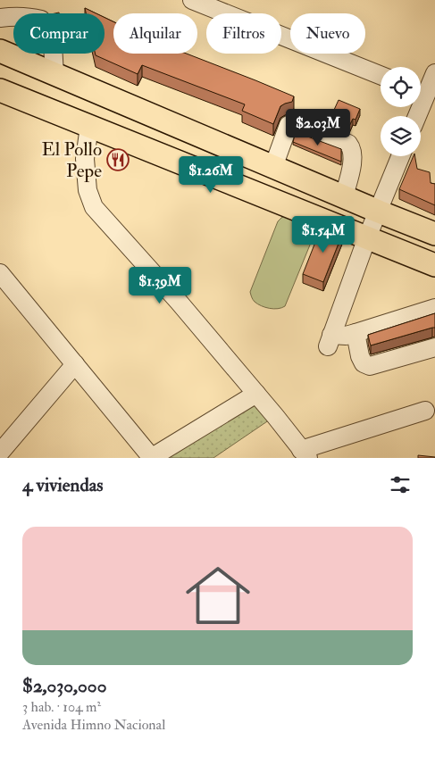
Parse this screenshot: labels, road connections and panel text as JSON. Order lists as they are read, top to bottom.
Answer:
{
  "places": {
    "restaurant": ["El Pollo Pepe"]
  },
  "page": {
    "chip": [
      "Comprar",
      "Alquilar",
      "Filtros",
      "Nuevo"
    ],
    "price": [
      "$2.03M",
      "$1.26M",
      "$1.54M",
      "$1.39M"
    ],
    "heading": "4 viviendas",
    "list": [
      {
        "name": "$2,030,000",
        "note": "3 hab. · 104 m² · Avenida Himno Nacional"
      }
    ]
  }
}
